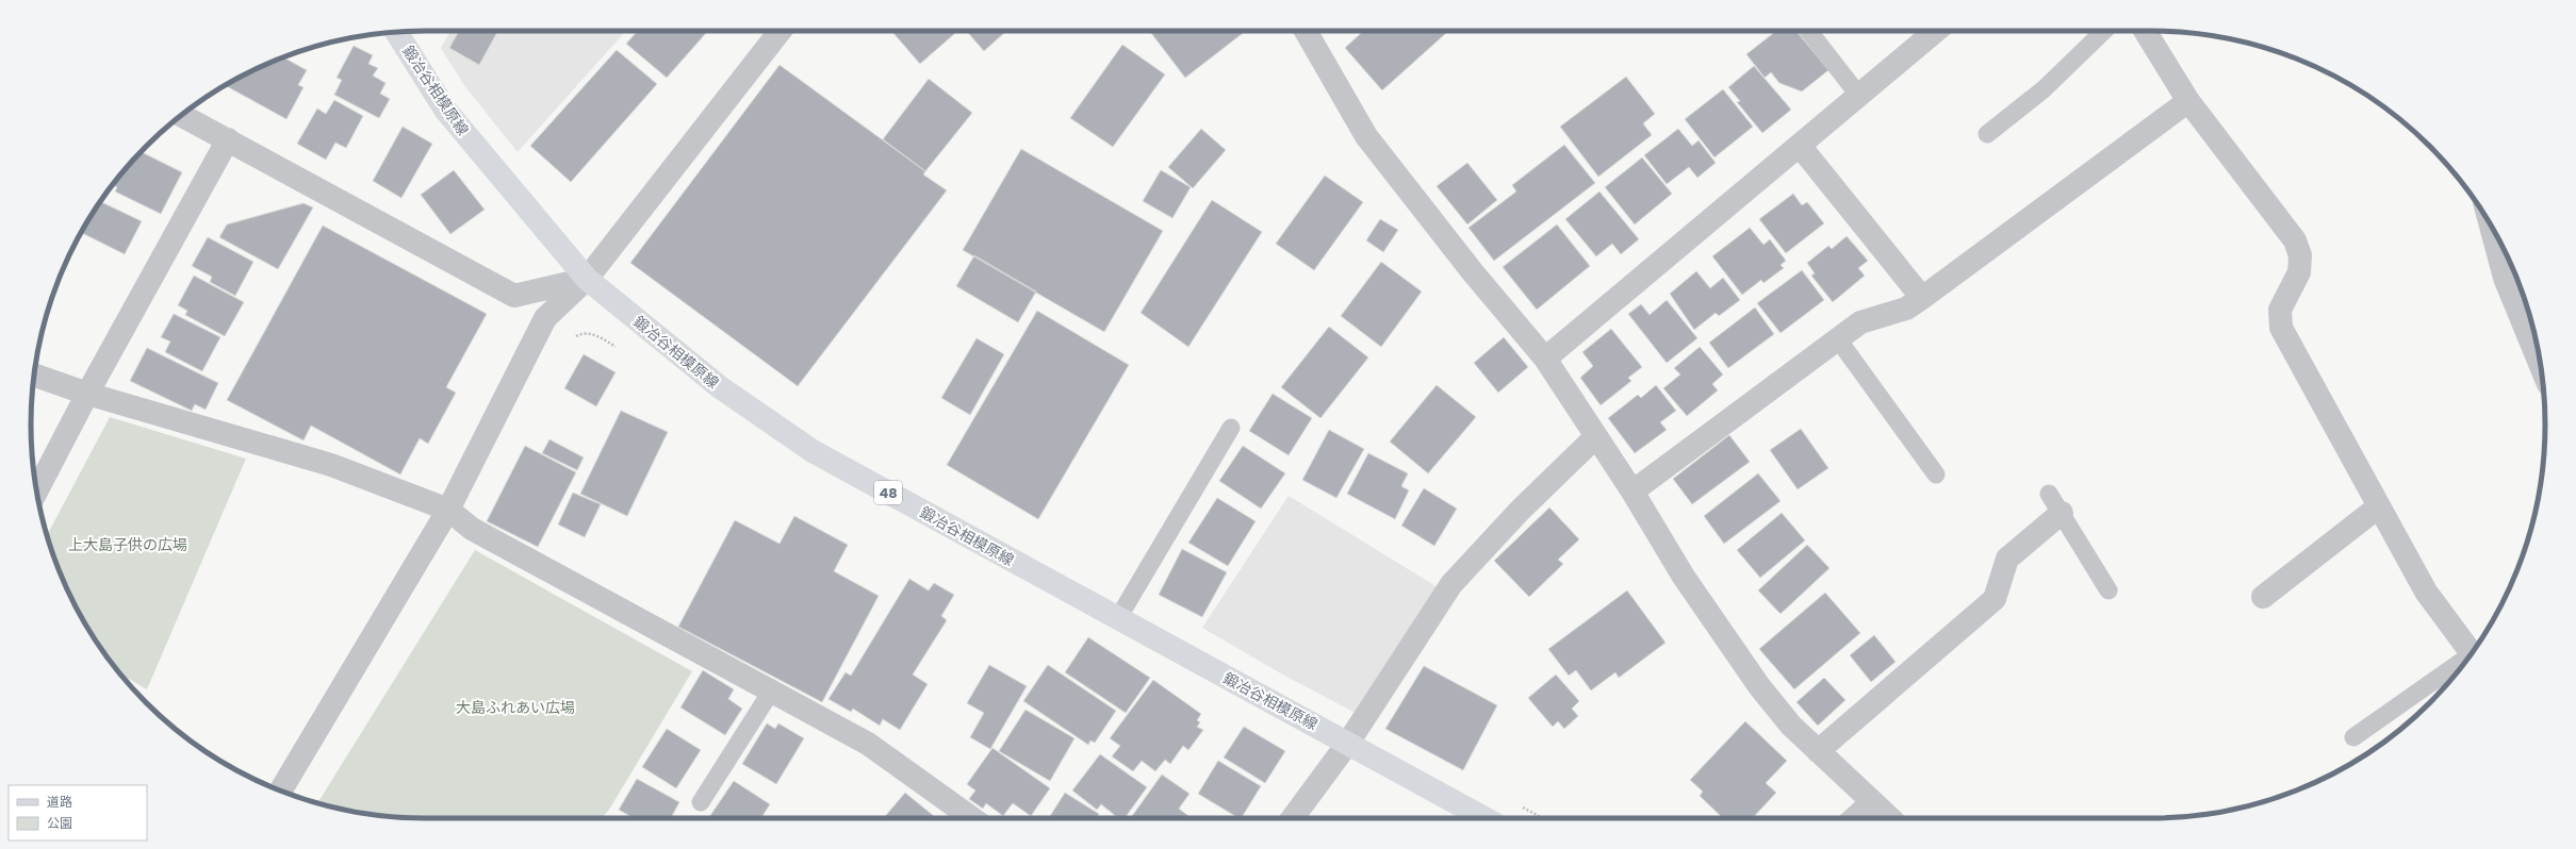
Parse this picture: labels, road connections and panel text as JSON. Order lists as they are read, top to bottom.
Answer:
{
  "streets": {
    "main road": ["鍛冶谷相模原線", "48"]
  },
  "parks": ["上大島子供の広場", "大島ふれあい広場"],
  "legend": ["道路", "公園"]
}
